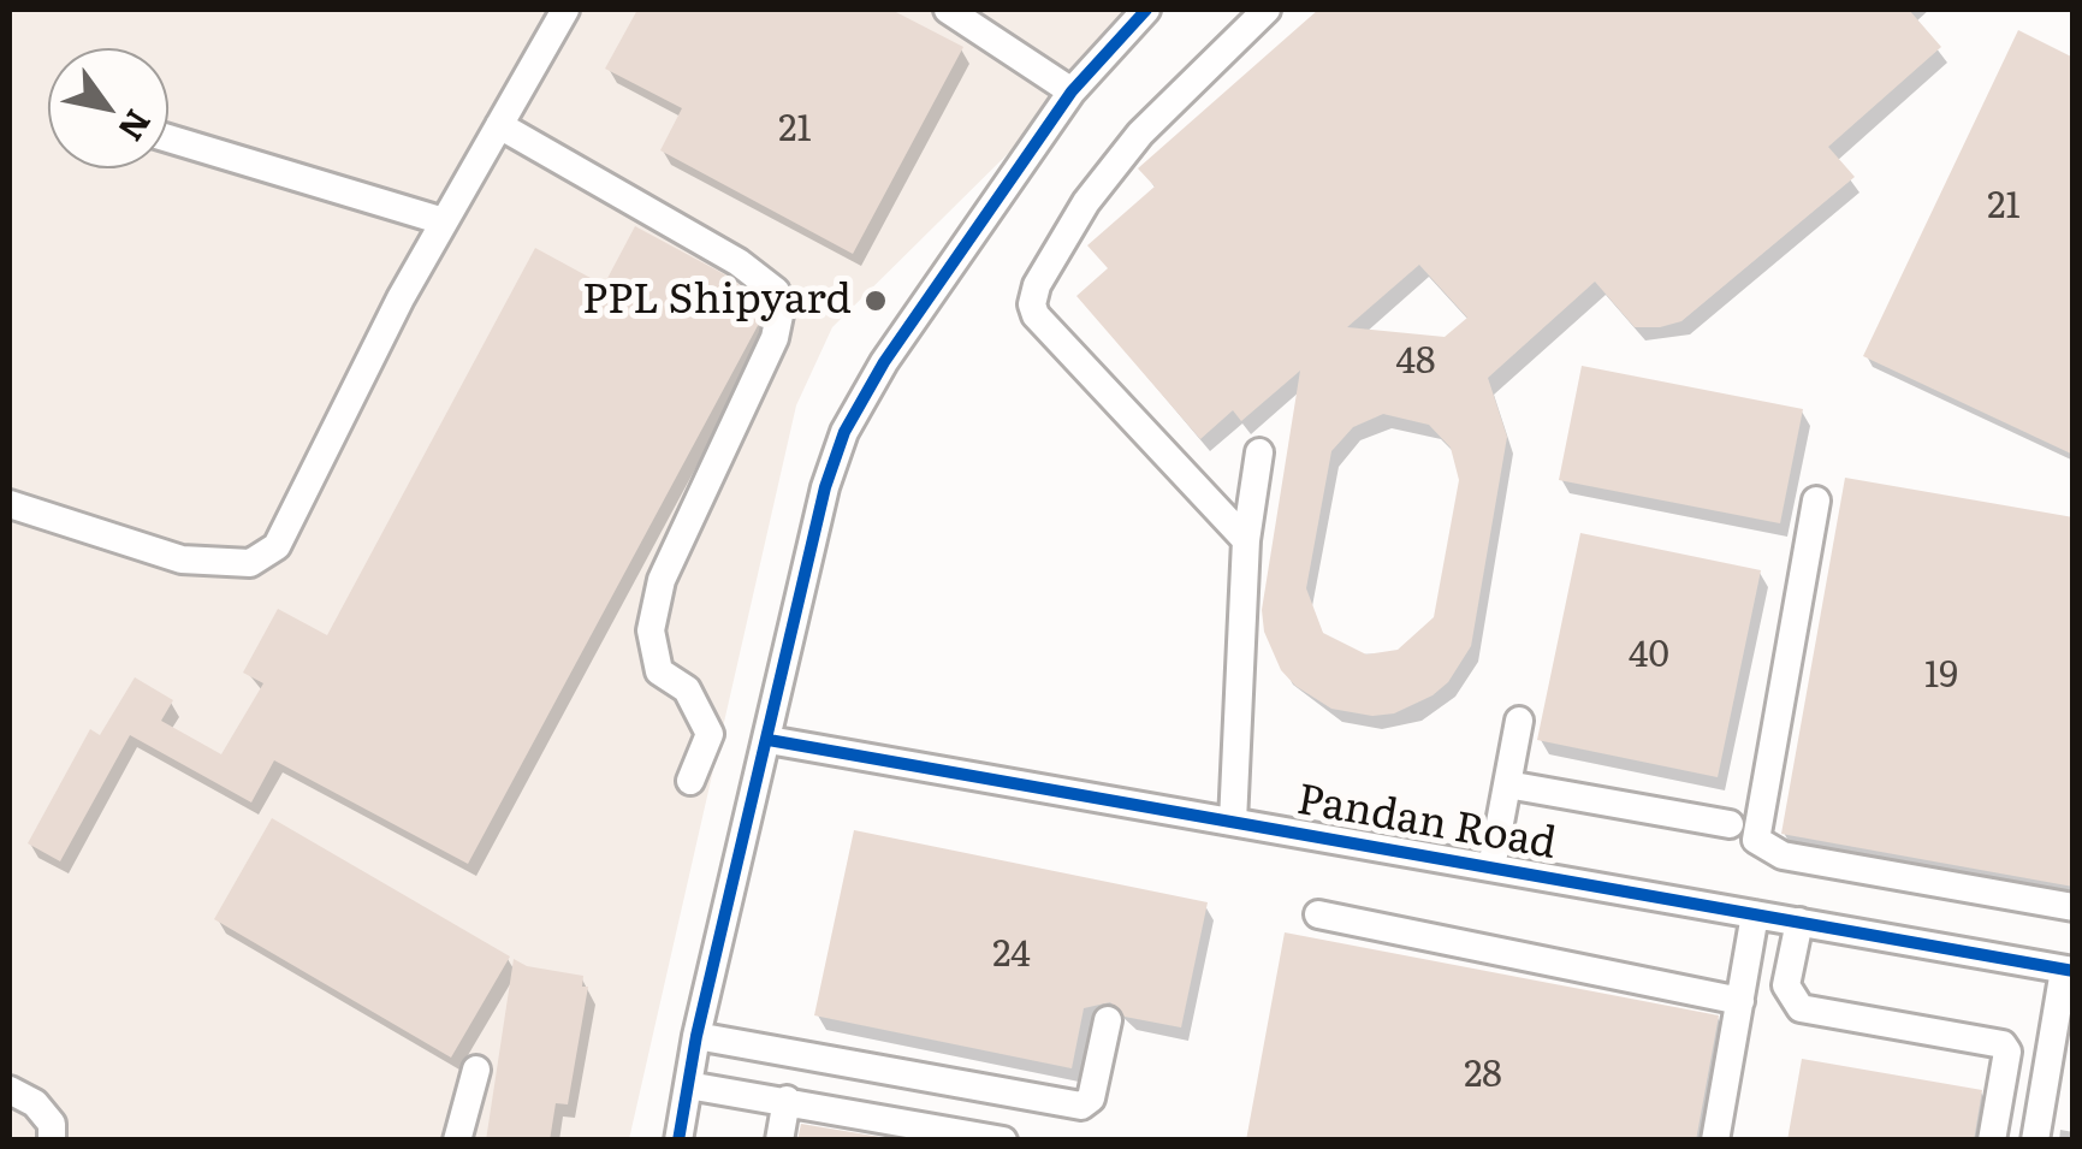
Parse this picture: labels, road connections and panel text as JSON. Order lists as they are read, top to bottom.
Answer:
{
  "streets": {
    "street": ["Pandan Road"]
  },
  "places": ["PPL Shipyard"],
  "house_numbers": [
    "21",
    "21",
    "48",
    "40",
    "19",
    "24",
    "28"
  ],
  "north": "bottom right"
}
